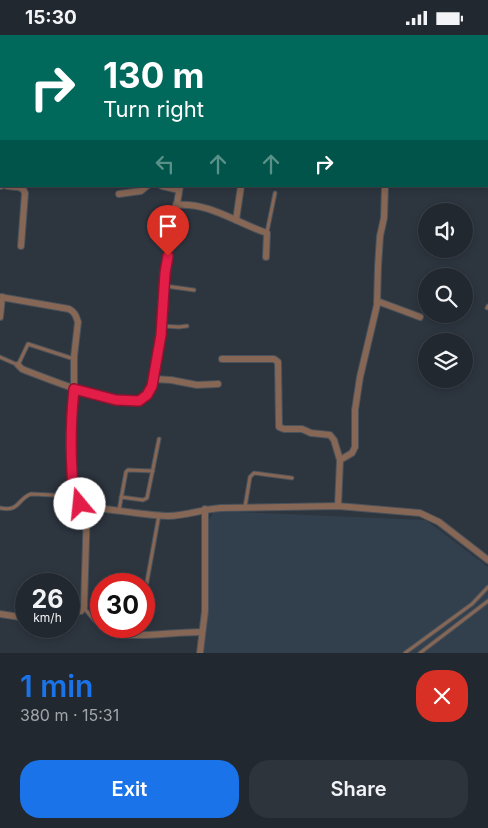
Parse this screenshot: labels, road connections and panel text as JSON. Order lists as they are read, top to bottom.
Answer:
{
  "page": {
    "status": "15:30",
    "turn": ["130 m", "Turn right"],
    "speed": "26 km/h",
    "limit": "30",
    "heading": ["1 min", "380 m · 15:31"],
    "buttons": ["Exit", "Share"]
  }
}
